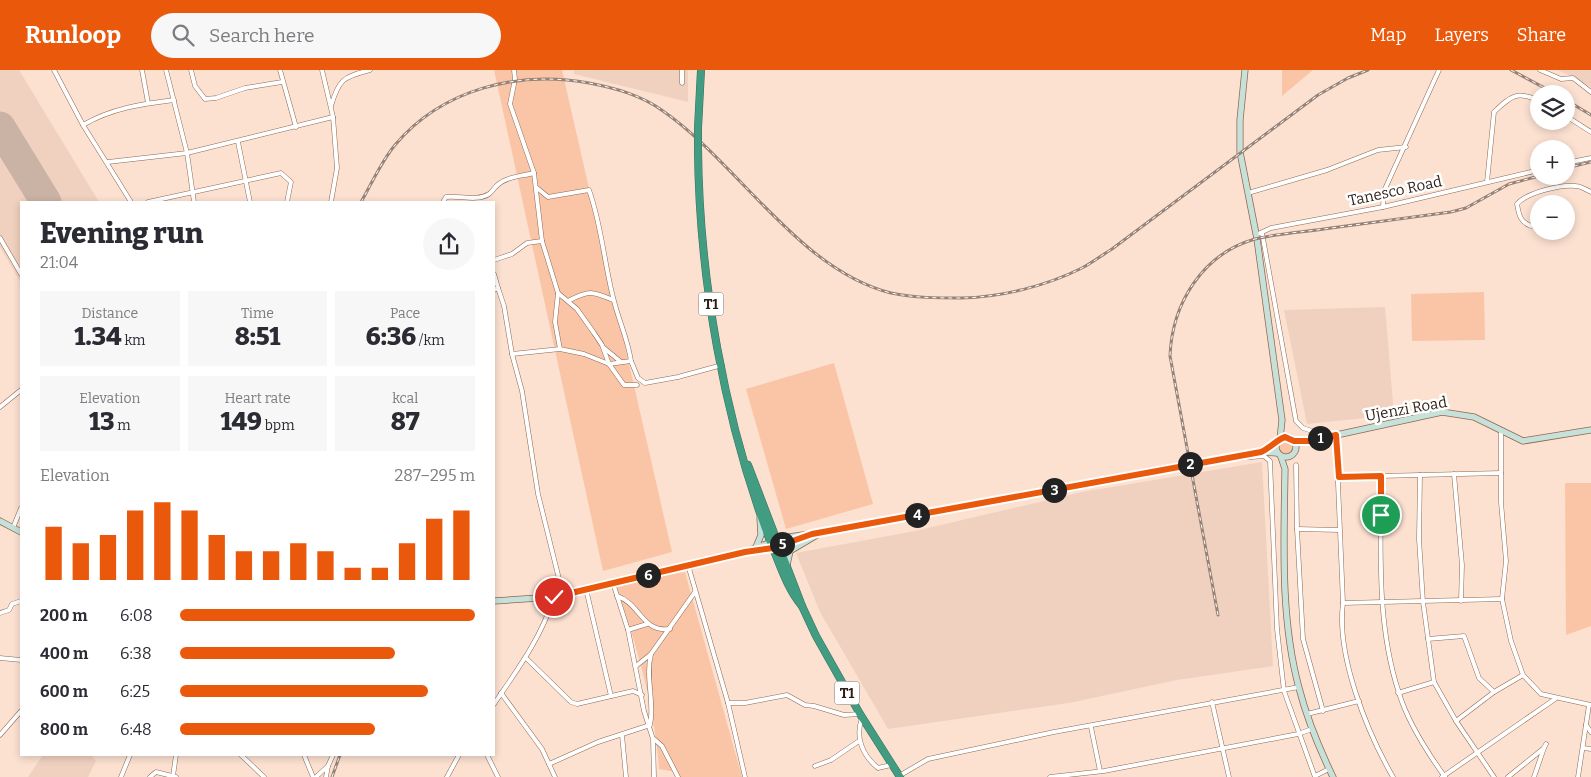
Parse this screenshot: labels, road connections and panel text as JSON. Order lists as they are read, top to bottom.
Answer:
{
  "streets": {
    "highway": ["T1"],
    "street": ["Tanesco Road", "Ujenzi Road"]
  },
  "page": {
    "header": "Runloop",
    "search": "Search here",
    "nav": ["Map", "Layers", "Share"],
    "map_buttons": ["+", "−"],
    "heading": ["Evening run", "21:04"],
    "stats": [
      ["Distance", "1.34 km"],
      ["Time", "8:51"],
      ["Pace", "6:36 /km"],
      ["Elevation", "13 m"],
      ["Heart rate", "149 bpm"],
      ["kcal", "87"]
    ],
    "pins": [
      "1",
      "2",
      "3",
      "4",
      "5",
      "6"
    ],
    "chart": ["Elevation", "287–295 m"],
    "list": [
      {
        "name": "200 m",
        "note": "6:08"
      },
      {
        "name": "400 m",
        "note": "6:38"
      },
      {
        "name": "600 m",
        "note": "6:25"
      },
      {
        "name": "800 m",
        "note": "6:48"
      }
    ]
  }
}
